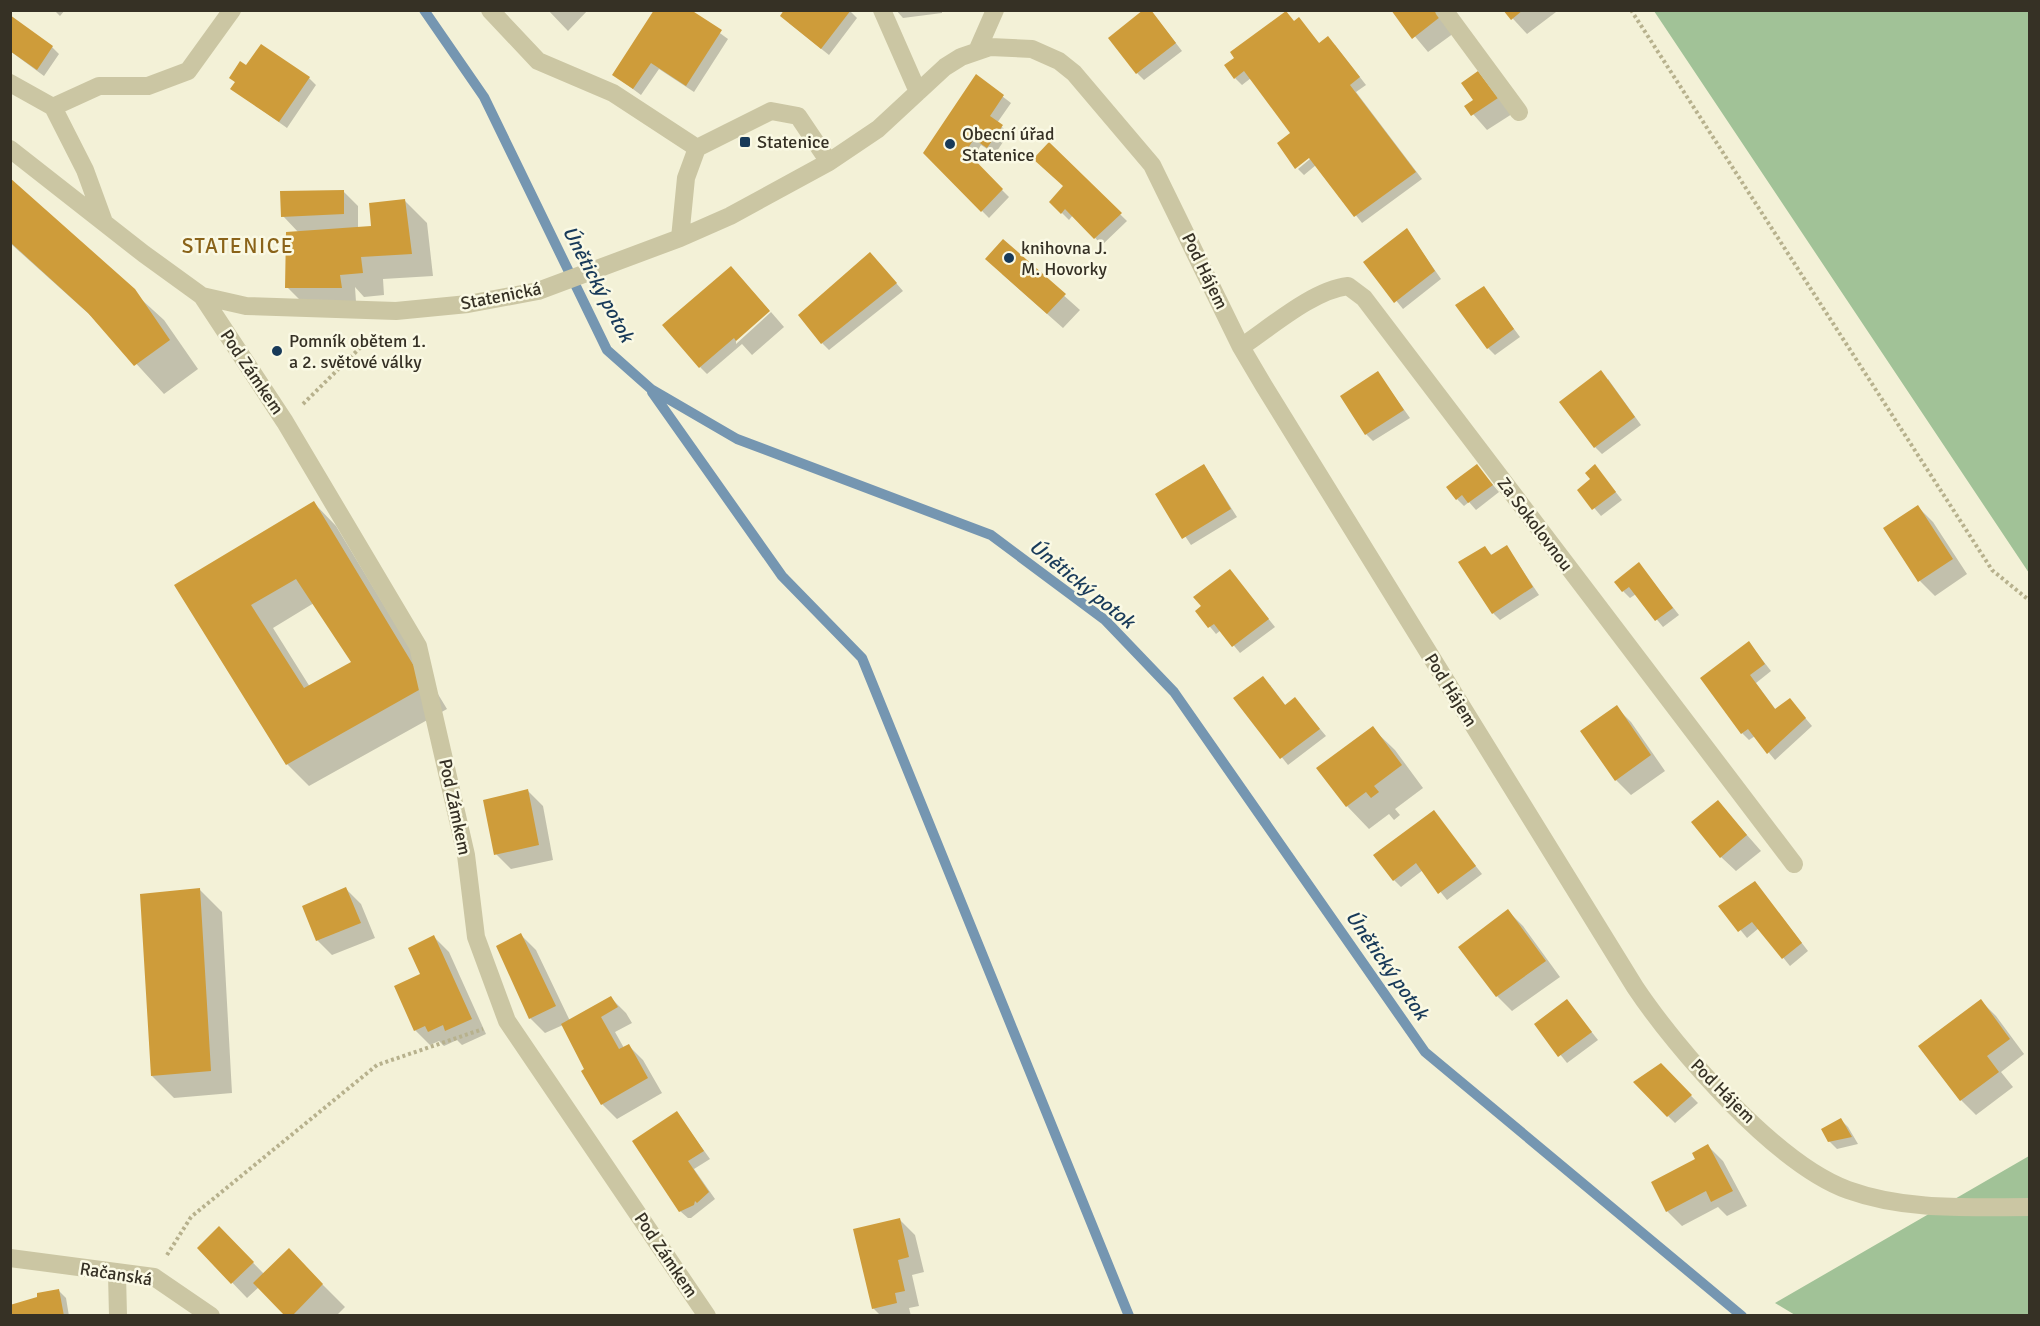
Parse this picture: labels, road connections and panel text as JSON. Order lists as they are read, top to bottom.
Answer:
{
  "streets": {
    "street": [
      "Pod Hájem",
      "Statenická",
      "Pod Zámkem",
      "Za Sokolovnou",
      "Račanská"
    ]
  },
  "crossings": [
    ["Pod Hájem", "Statenická"],
    ["Pod Hájem", "Za Sokolovnou"],
    ["Statenická", "Pod Zámkem"]
  ],
  "districts": ["STATENICE"],
  "water": ["Únětický potok"],
  "places": {
    "transit": ["Statenice"],
    "other": ["Obecní úřad Statenice", "knihovna J. M. Hovorky", "Pomník obětem 1. a 2. světové války"]
  }
}
